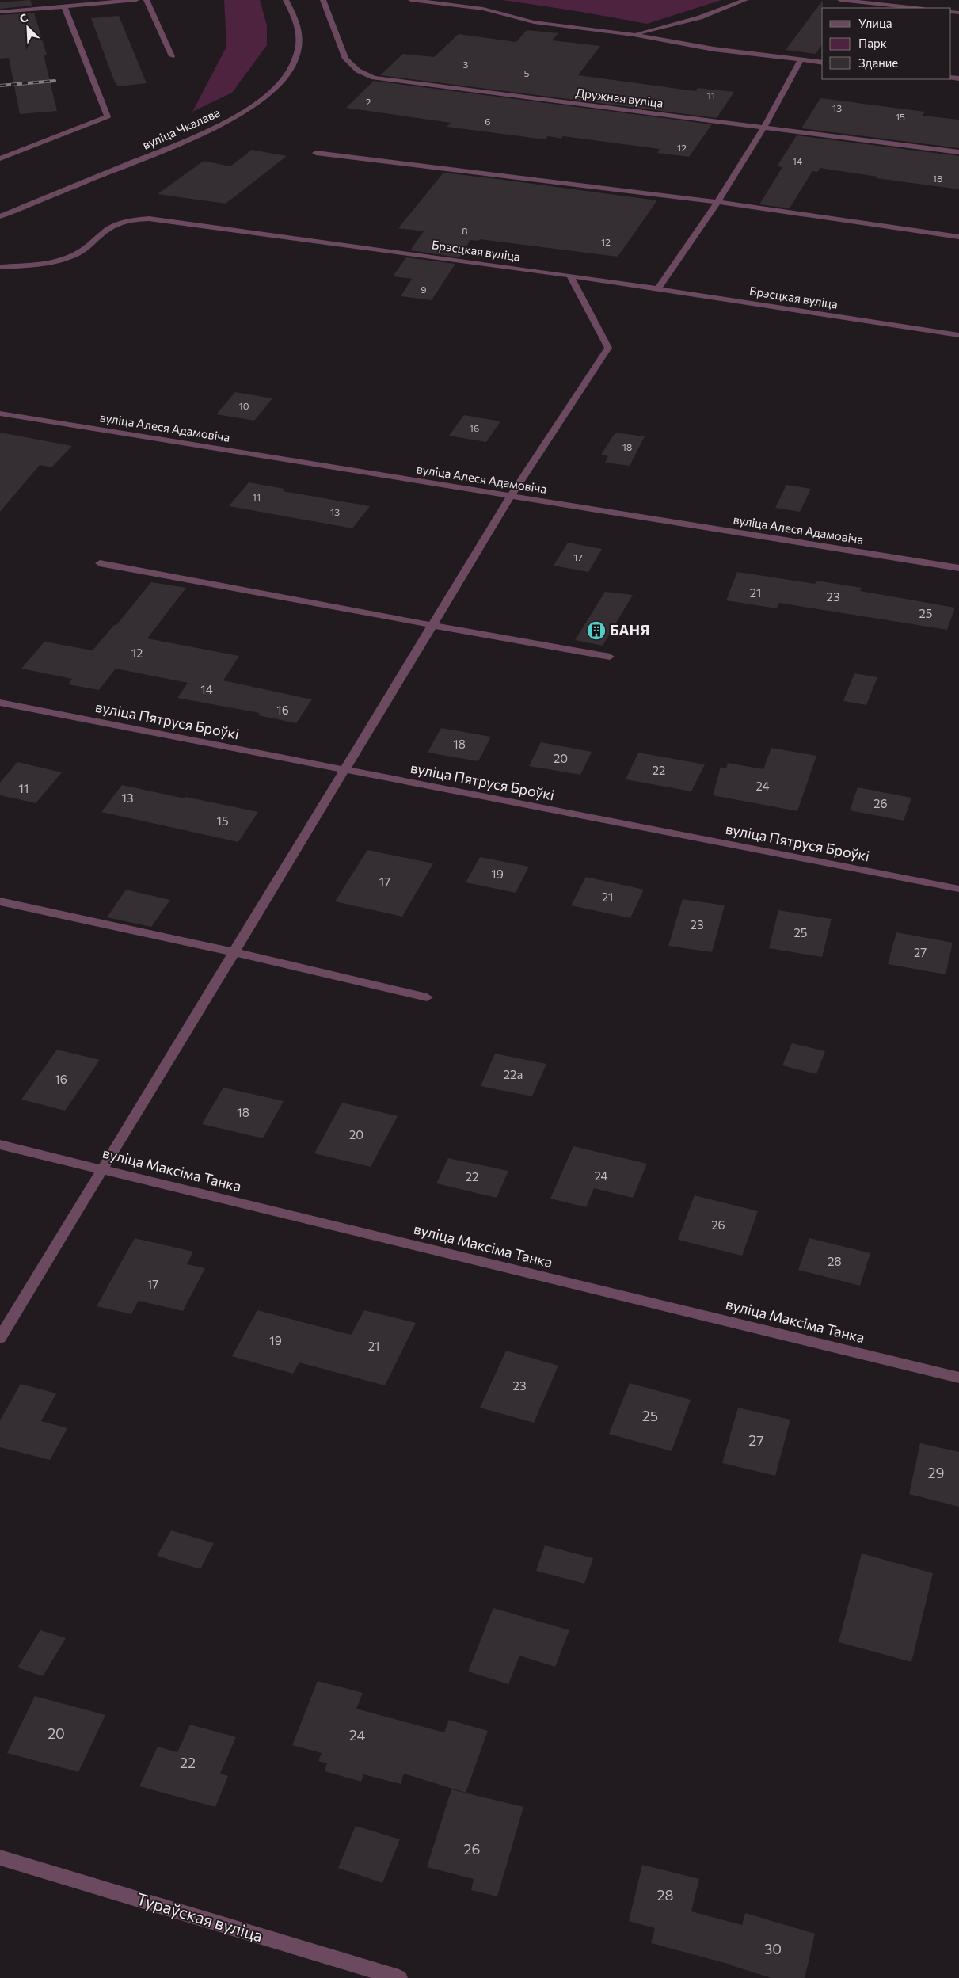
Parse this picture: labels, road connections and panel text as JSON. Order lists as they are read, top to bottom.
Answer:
{
  "streets": {
    "street": [
      "Дружная вуліца",
      "вуліца Чкалава",
      "Брэсцкая вуліца",
      "вуліца Алеся Адамовіча",
      "вуліца Пятруся Броўкі",
      "вуліца Максіма Танка",
      "Тураўская вуліца"
    ]
  },
  "places": {
    "building": ["БАНЯ"]
  },
  "house_numbers": [
    "3",
    "5",
    "11",
    "2",
    "13",
    "15",
    "6",
    "12",
    "14",
    "18",
    "8",
    "12",
    "9",
    "10",
    "16",
    "18",
    "11",
    "13",
    "17",
    "21",
    "23",
    "25",
    "12",
    "14",
    "16",
    "18",
    "20",
    "22",
    "24",
    "11",
    "13",
    "26",
    "15",
    "19",
    "17",
    "21",
    "23",
    "25",
    "27",
    "22а",
    "16",
    "18",
    "20",
    "24",
    "22",
    "26",
    "28",
    "17",
    "19",
    "21",
    "23",
    "25",
    "27",
    "29",
    "20",
    "24",
    "22",
    "26",
    "28",
    "30"
  ],
  "legend": ["Улица", "Парк", "Здание"],
  "north": "top left"
}
